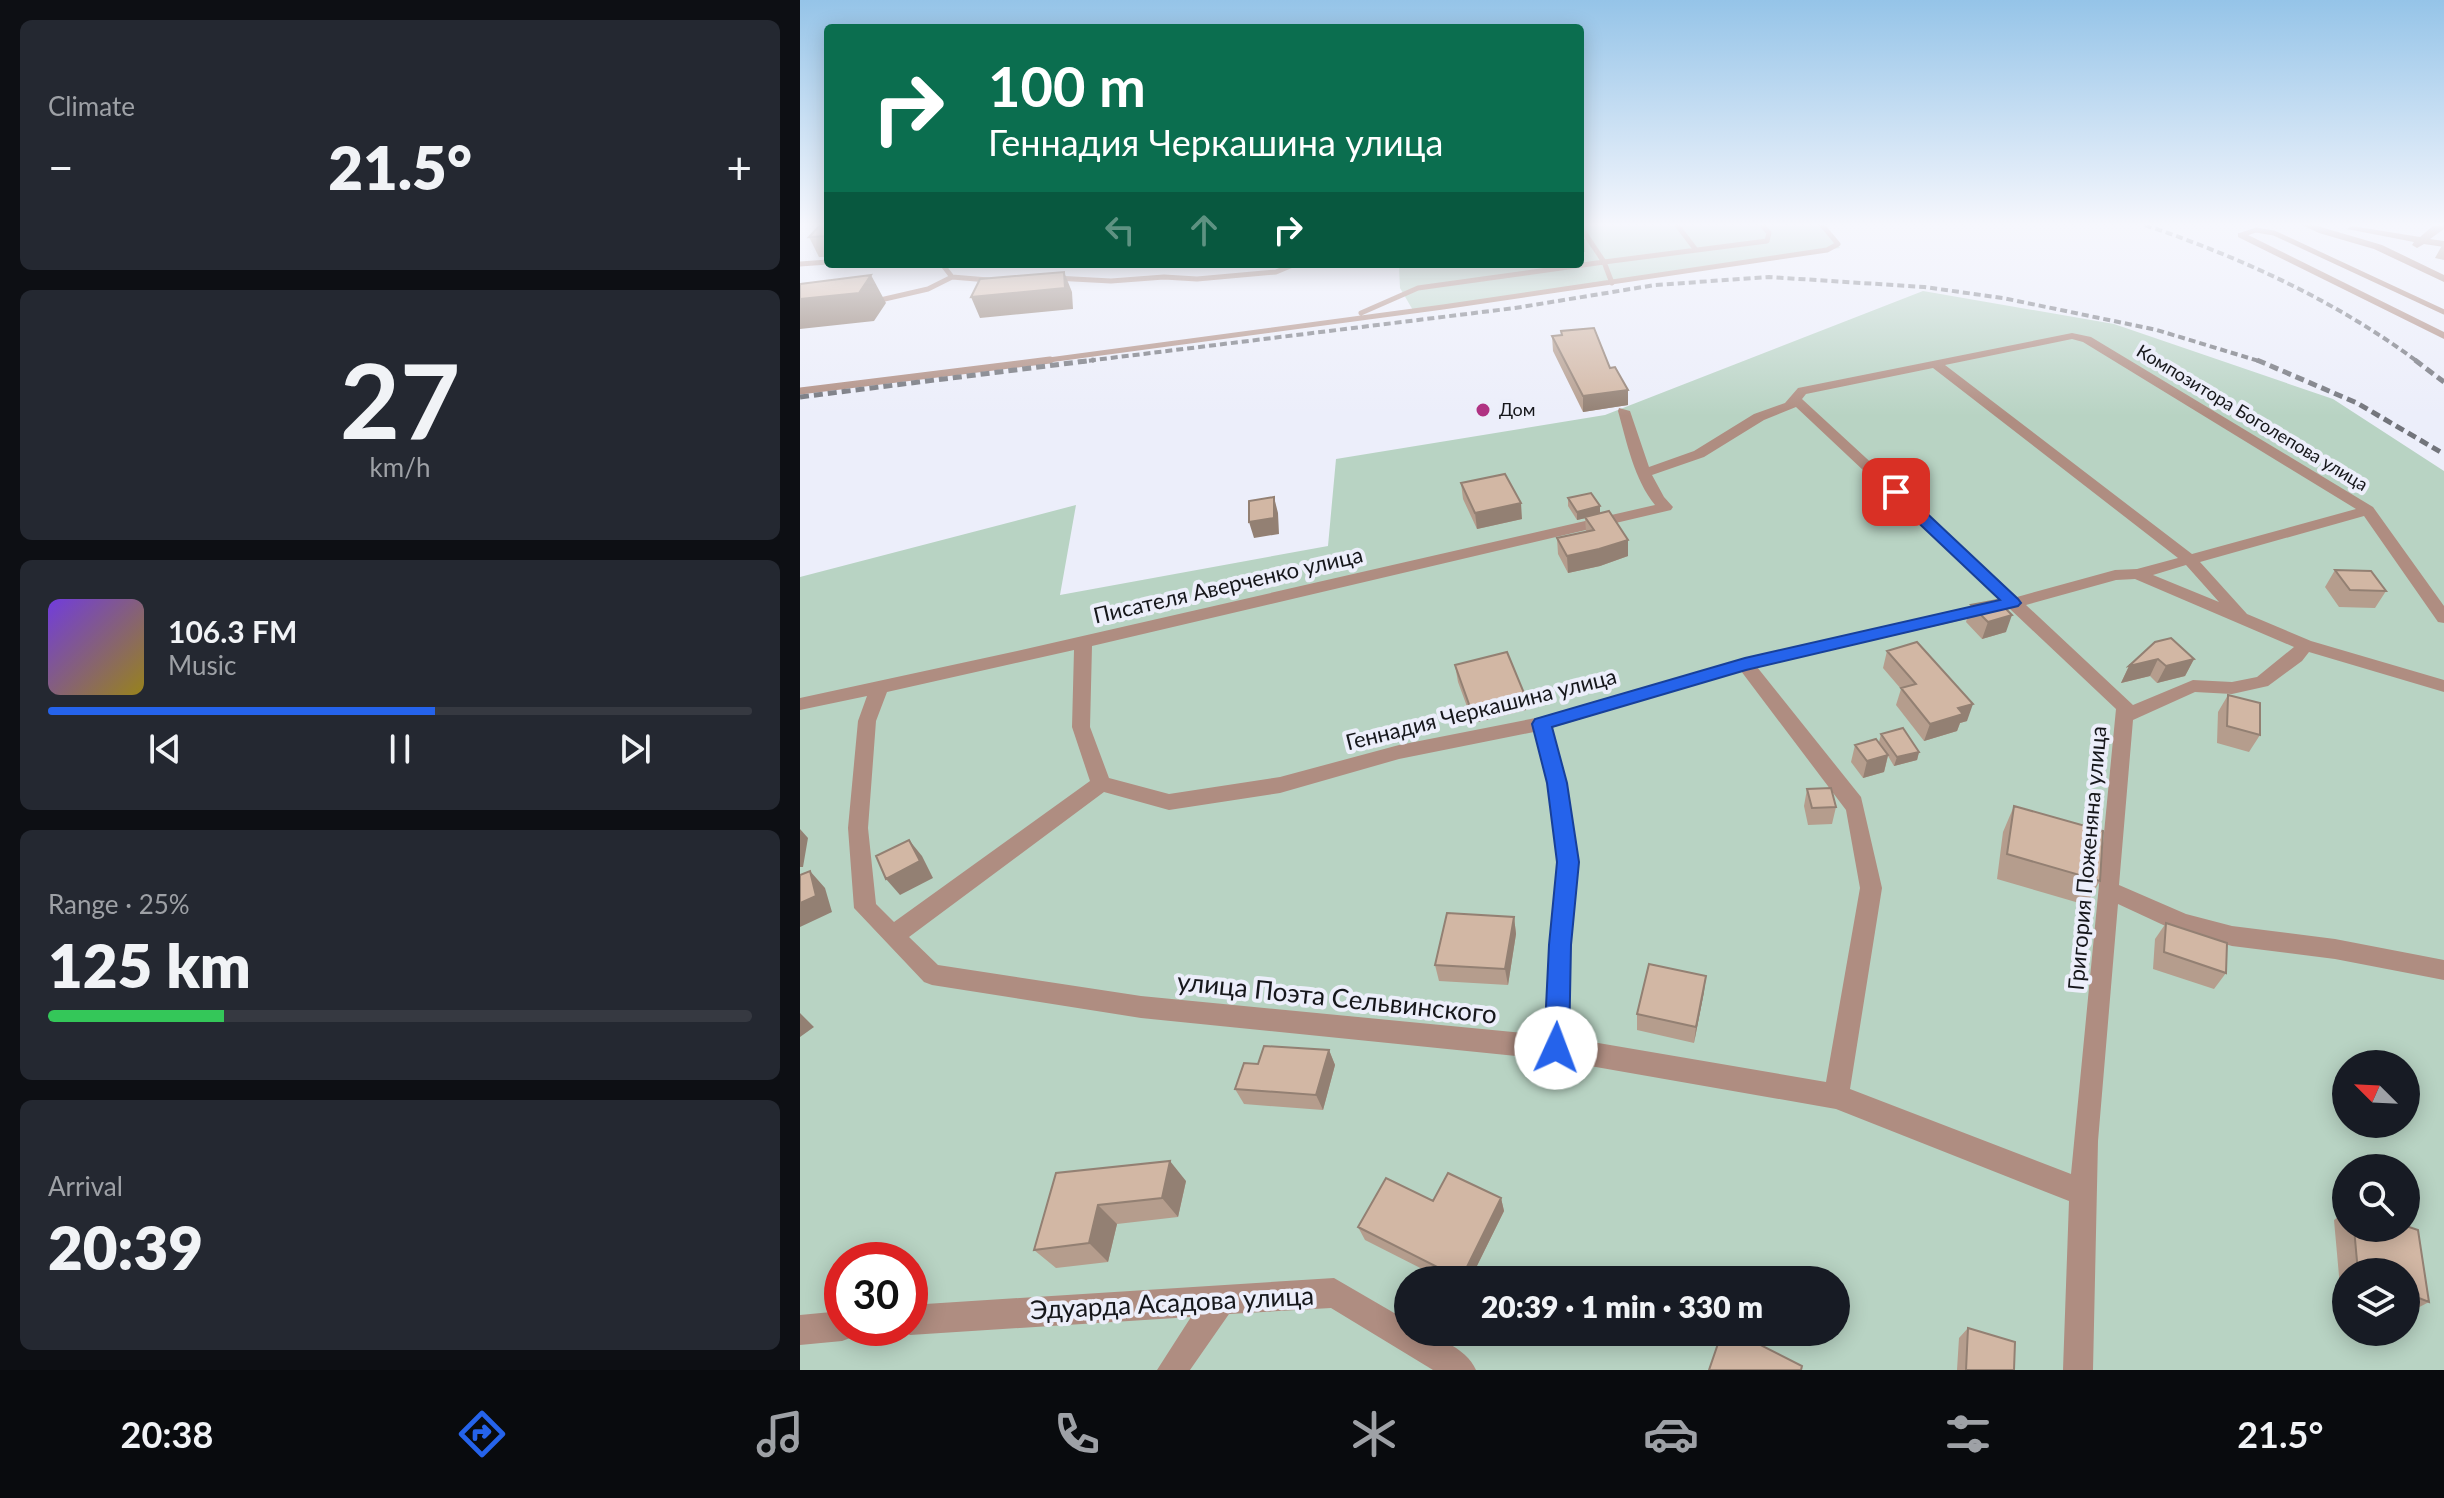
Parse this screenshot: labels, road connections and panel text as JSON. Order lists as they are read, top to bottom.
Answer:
{
  "streets": {
    "street": [
      "Композитора Боголепова улица",
      "Писателя Аверченко улица",
      "Геннадия Черкашина улица",
      "Григория Поженяна улица",
      "улица Поэта Сельвинского",
      "Эдуарда Асадова улица"
    ]
  },
  "crossings": [
    ["Композитора Боголепова улица", "Геннадия Черкашина улица"],
    ["Писателя Аверченко улица", "улица Поэта Сельвинского"],
    ["Геннадия Черкашина улица", "Григория Поженяна улица"],
    ["Григория Поженяна улица", "улица Поэта Сельвинского"]
  ],
  "places": ["Дом"],
  "north": "top left",
  "page": {
    "tile": [
      "Climate",
      ["27", "km/h"],
      ["Range · 25%", "125 km"],
      ["Arrival", "20:39"]
    ],
    "turn": ["100 m", "Геннадия Черкашина улица"],
    "heat": ["−", "21.5°", "+"],
    "song": ["106.3 FM", "Music"],
    "limit": "30",
    "trip": "20:39 · 1 min · 330 m",
    "tabs": ["20:38", "21.5°"]
  }
}
